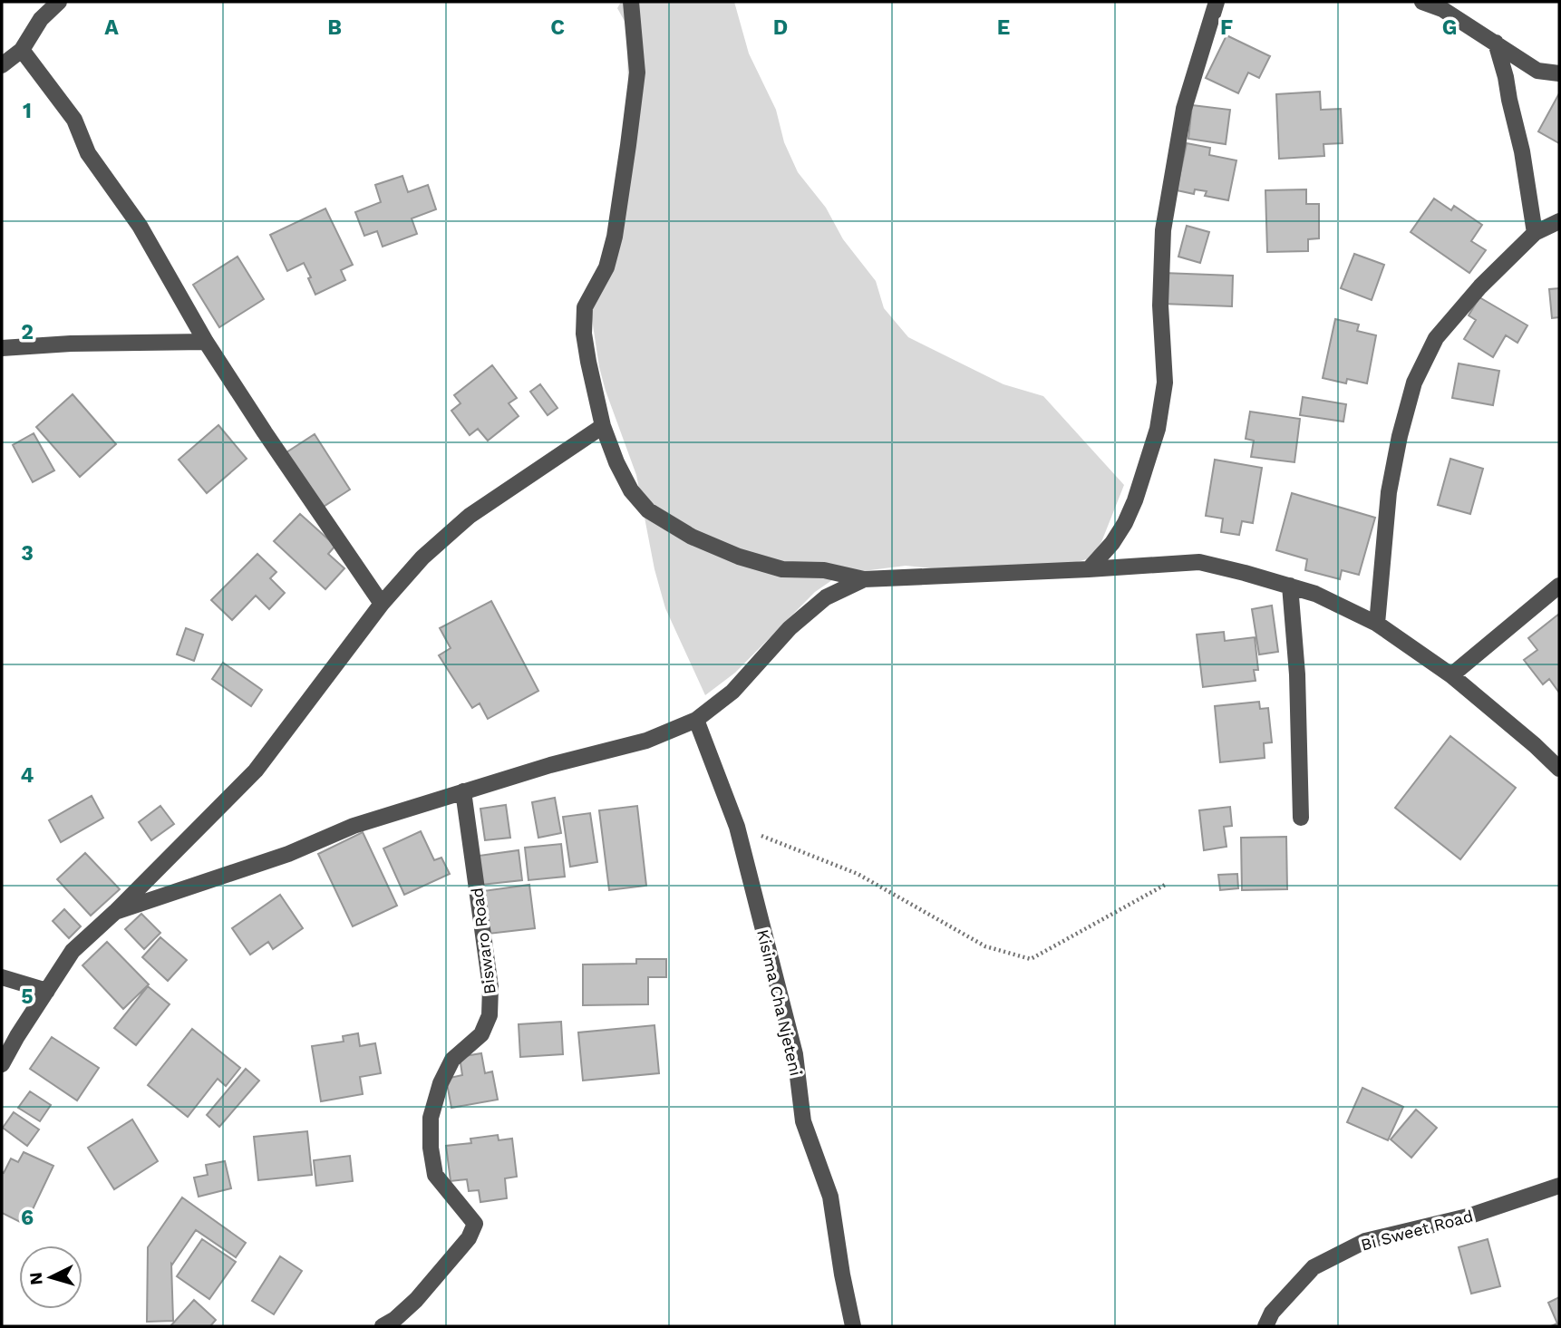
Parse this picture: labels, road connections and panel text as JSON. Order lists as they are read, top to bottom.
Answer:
{
  "streets": {
    "street": ["Biswaro Road", "Kisima Cha Njeteni", "Bi Sweet Road"]
  },
  "north": "left",
  "grid": {
    "columns": [
      "A",
      "B",
      "C",
      "D",
      "E",
      "F",
      "G"
    ],
    "rows": [
      "1",
      "2",
      "3",
      "4",
      "5",
      "6"
    ]
  }
}
